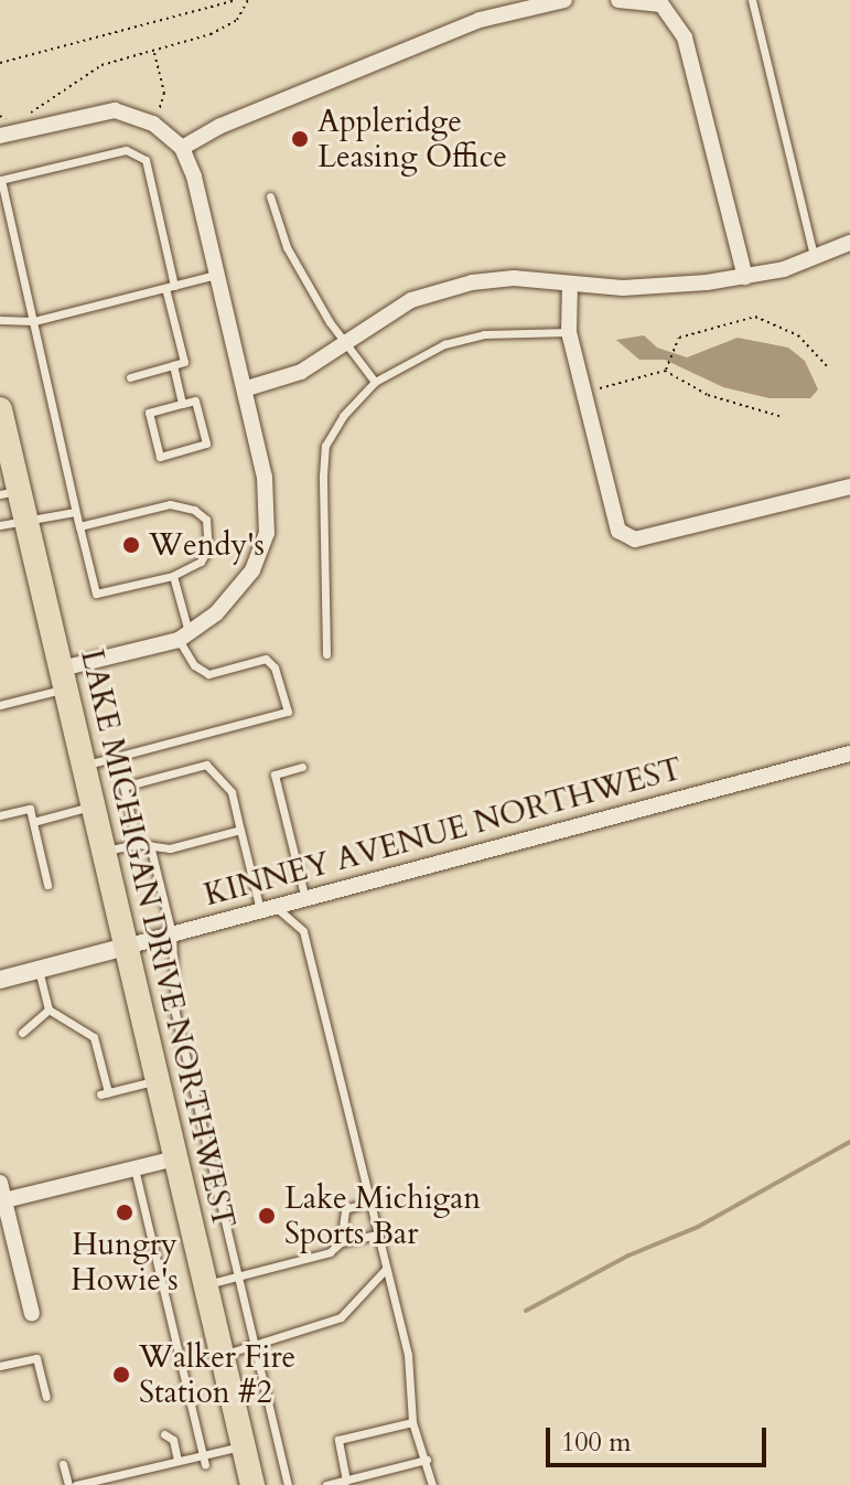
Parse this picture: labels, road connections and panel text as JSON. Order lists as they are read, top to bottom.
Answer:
{
  "streets": {
    "highway": ["LAKE MICHIGAN DRIVE NORTHWEST"],
    "street": ["KINNEY AVENUE NORTHWEST"]
  },
  "crossings": [
    ["KINNEY AVENUE NORTHWEST", "LAKE MICHIGAN DRIVE NORTHWEST"]
  ],
  "places": [
    "Appleridge Leasing Office",
    "Wendy's",
    "Hungry Howie's",
    "Lake Michigan Sports Bar",
    "Walker Fire Station #2"
  ],
  "scale_bar": "100 m"
}
